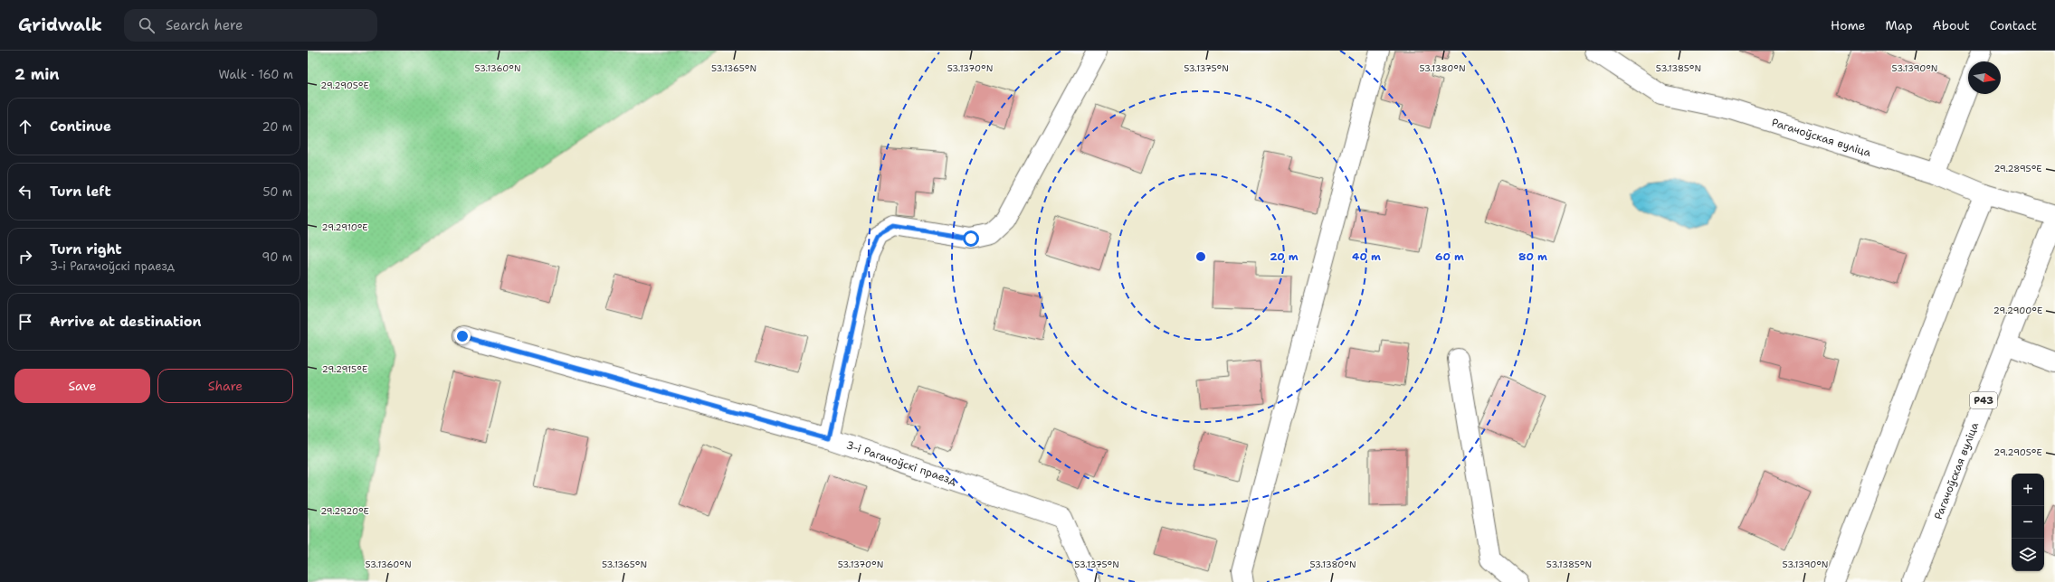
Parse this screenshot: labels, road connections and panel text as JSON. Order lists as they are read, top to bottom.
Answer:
{
  "streets": {
    "street": ["Рагачоўская вуліца", "Р43", "3-і Рагачоўскі праезд"]
  },
  "north": "right",
  "page": {
    "header": "Gridwalk",
    "search": "Search here",
    "nav": [
      "Home",
      "Map",
      "About",
      "Contact"
    ],
    "heading": ["2 min", "Walk · 160 m"],
    "list": [
      ["Continue", "20 m"],
      ["Turn left", "50 m"],
      ["Turn right", "3-і Рагачоўскі праезд", "90 m"],
      "Arrive at destination"
    ],
    "buttons": ["Save", "Share"],
    "map_buttons": ["+", "−"]
  },
  "coordinates": [
    "53.1360°N",
    "53.1365°N",
    "53.1370°N",
    "53.1375°N",
    "53.1380°N",
    "53.1385°N",
    "53.1390°N",
    "29.2905°E",
    "29.2895°E",
    "29.2910°E",
    "29.2900°E",
    "29.2915°E",
    "29.2920°E"
  ],
  "rings": [
    "20 m",
    "40 m",
    "60 m",
    "80 m"
  ]
}
